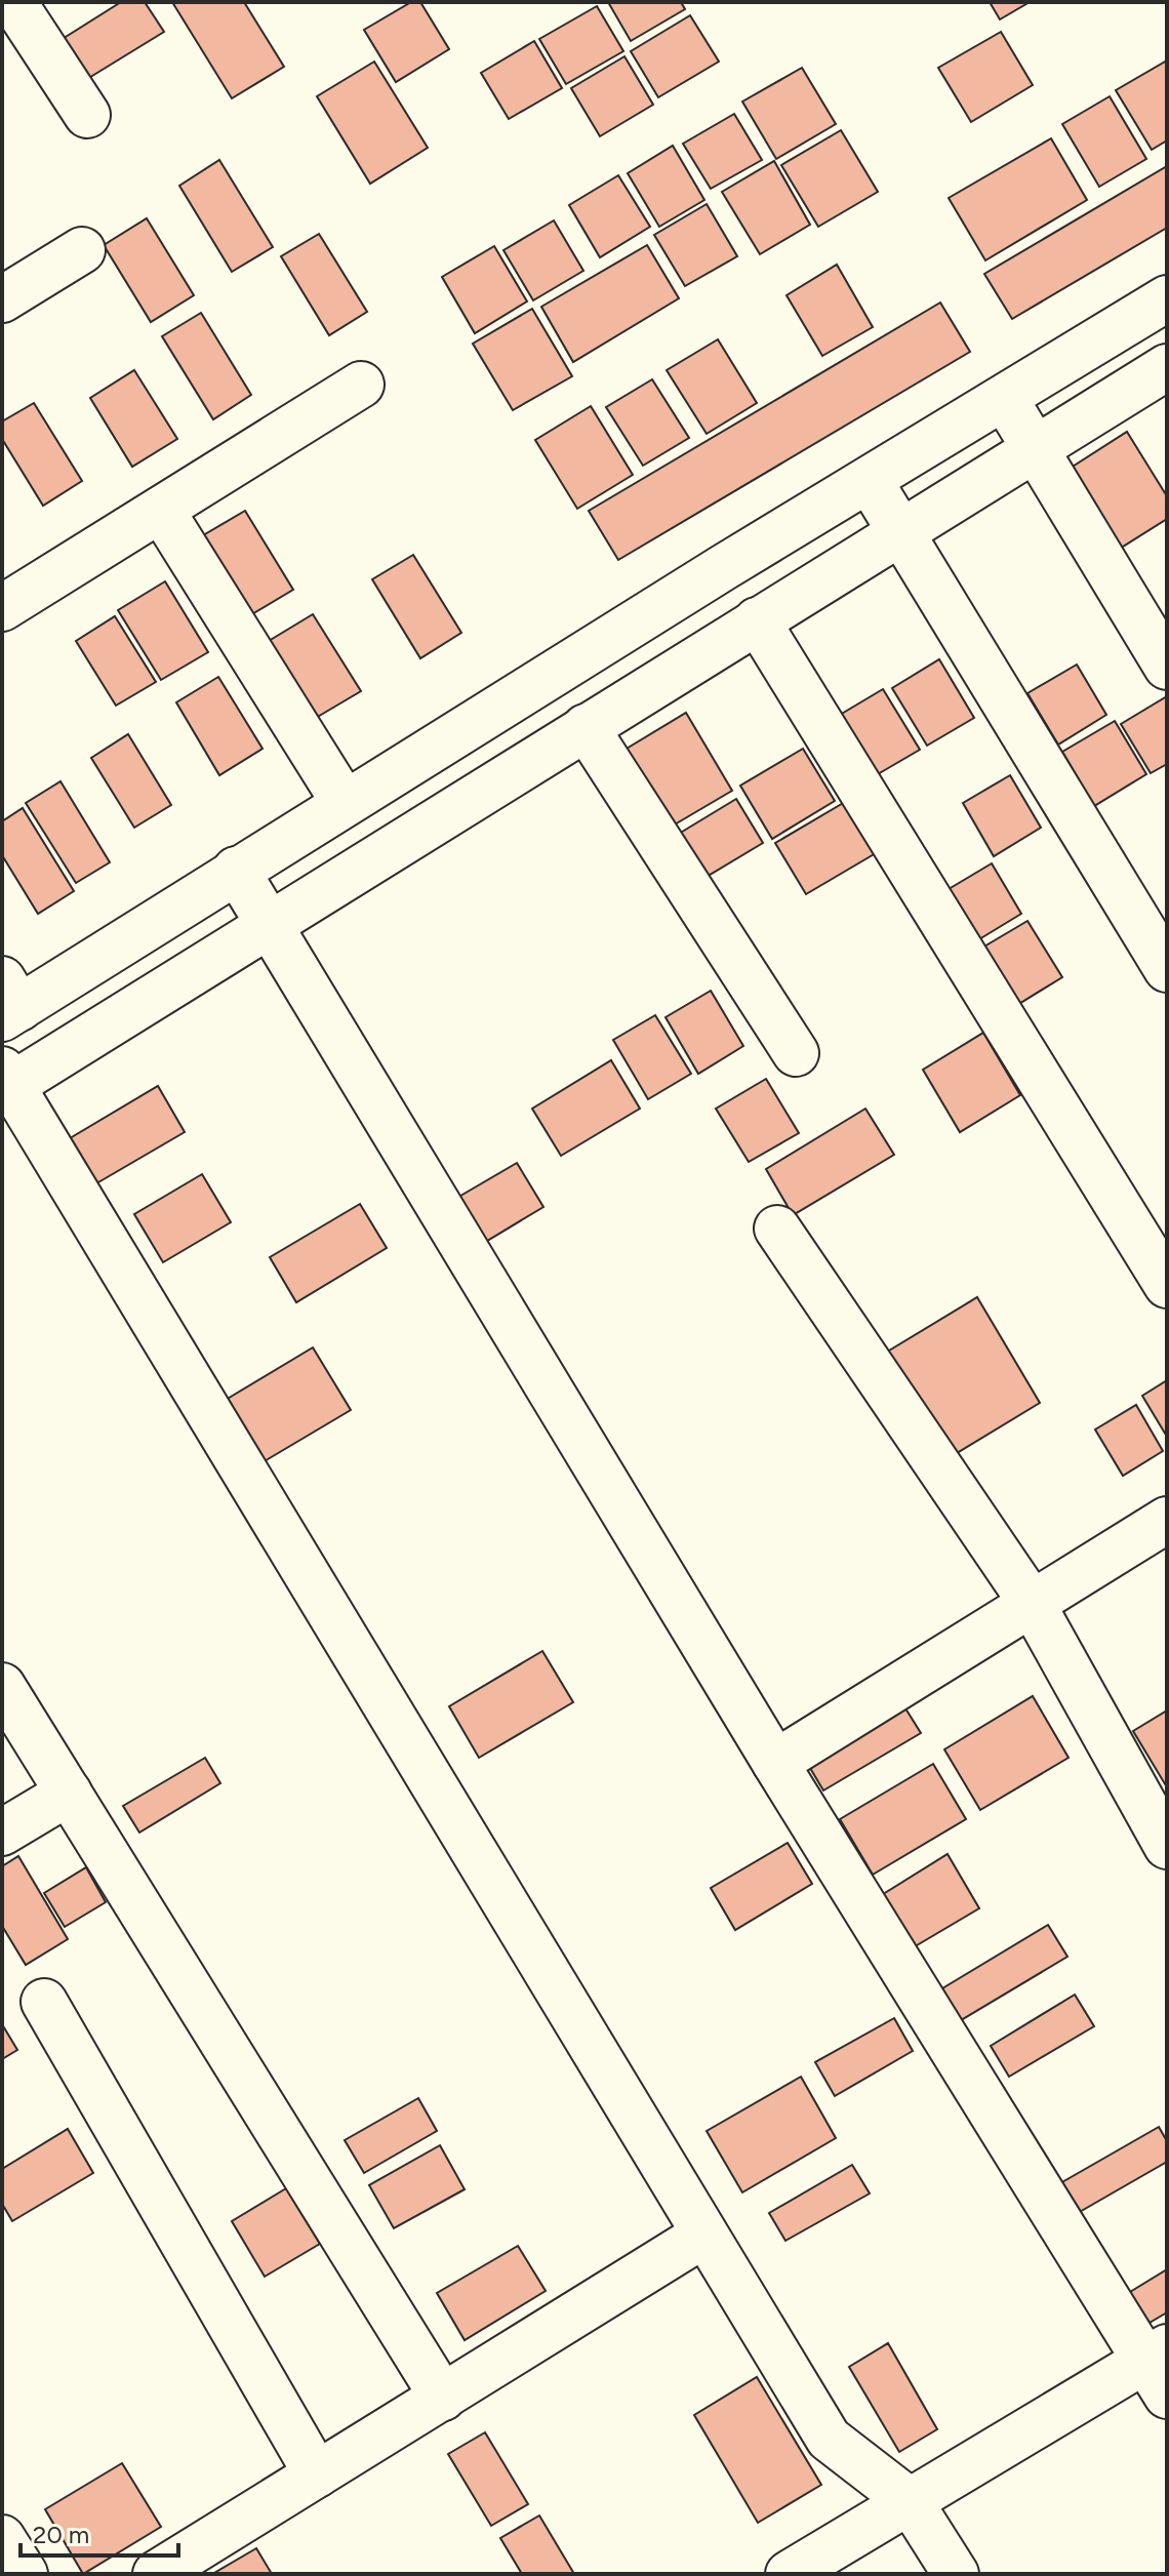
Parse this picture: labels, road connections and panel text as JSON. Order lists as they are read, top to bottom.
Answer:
{
  "scale_bar": "20 m"
}
